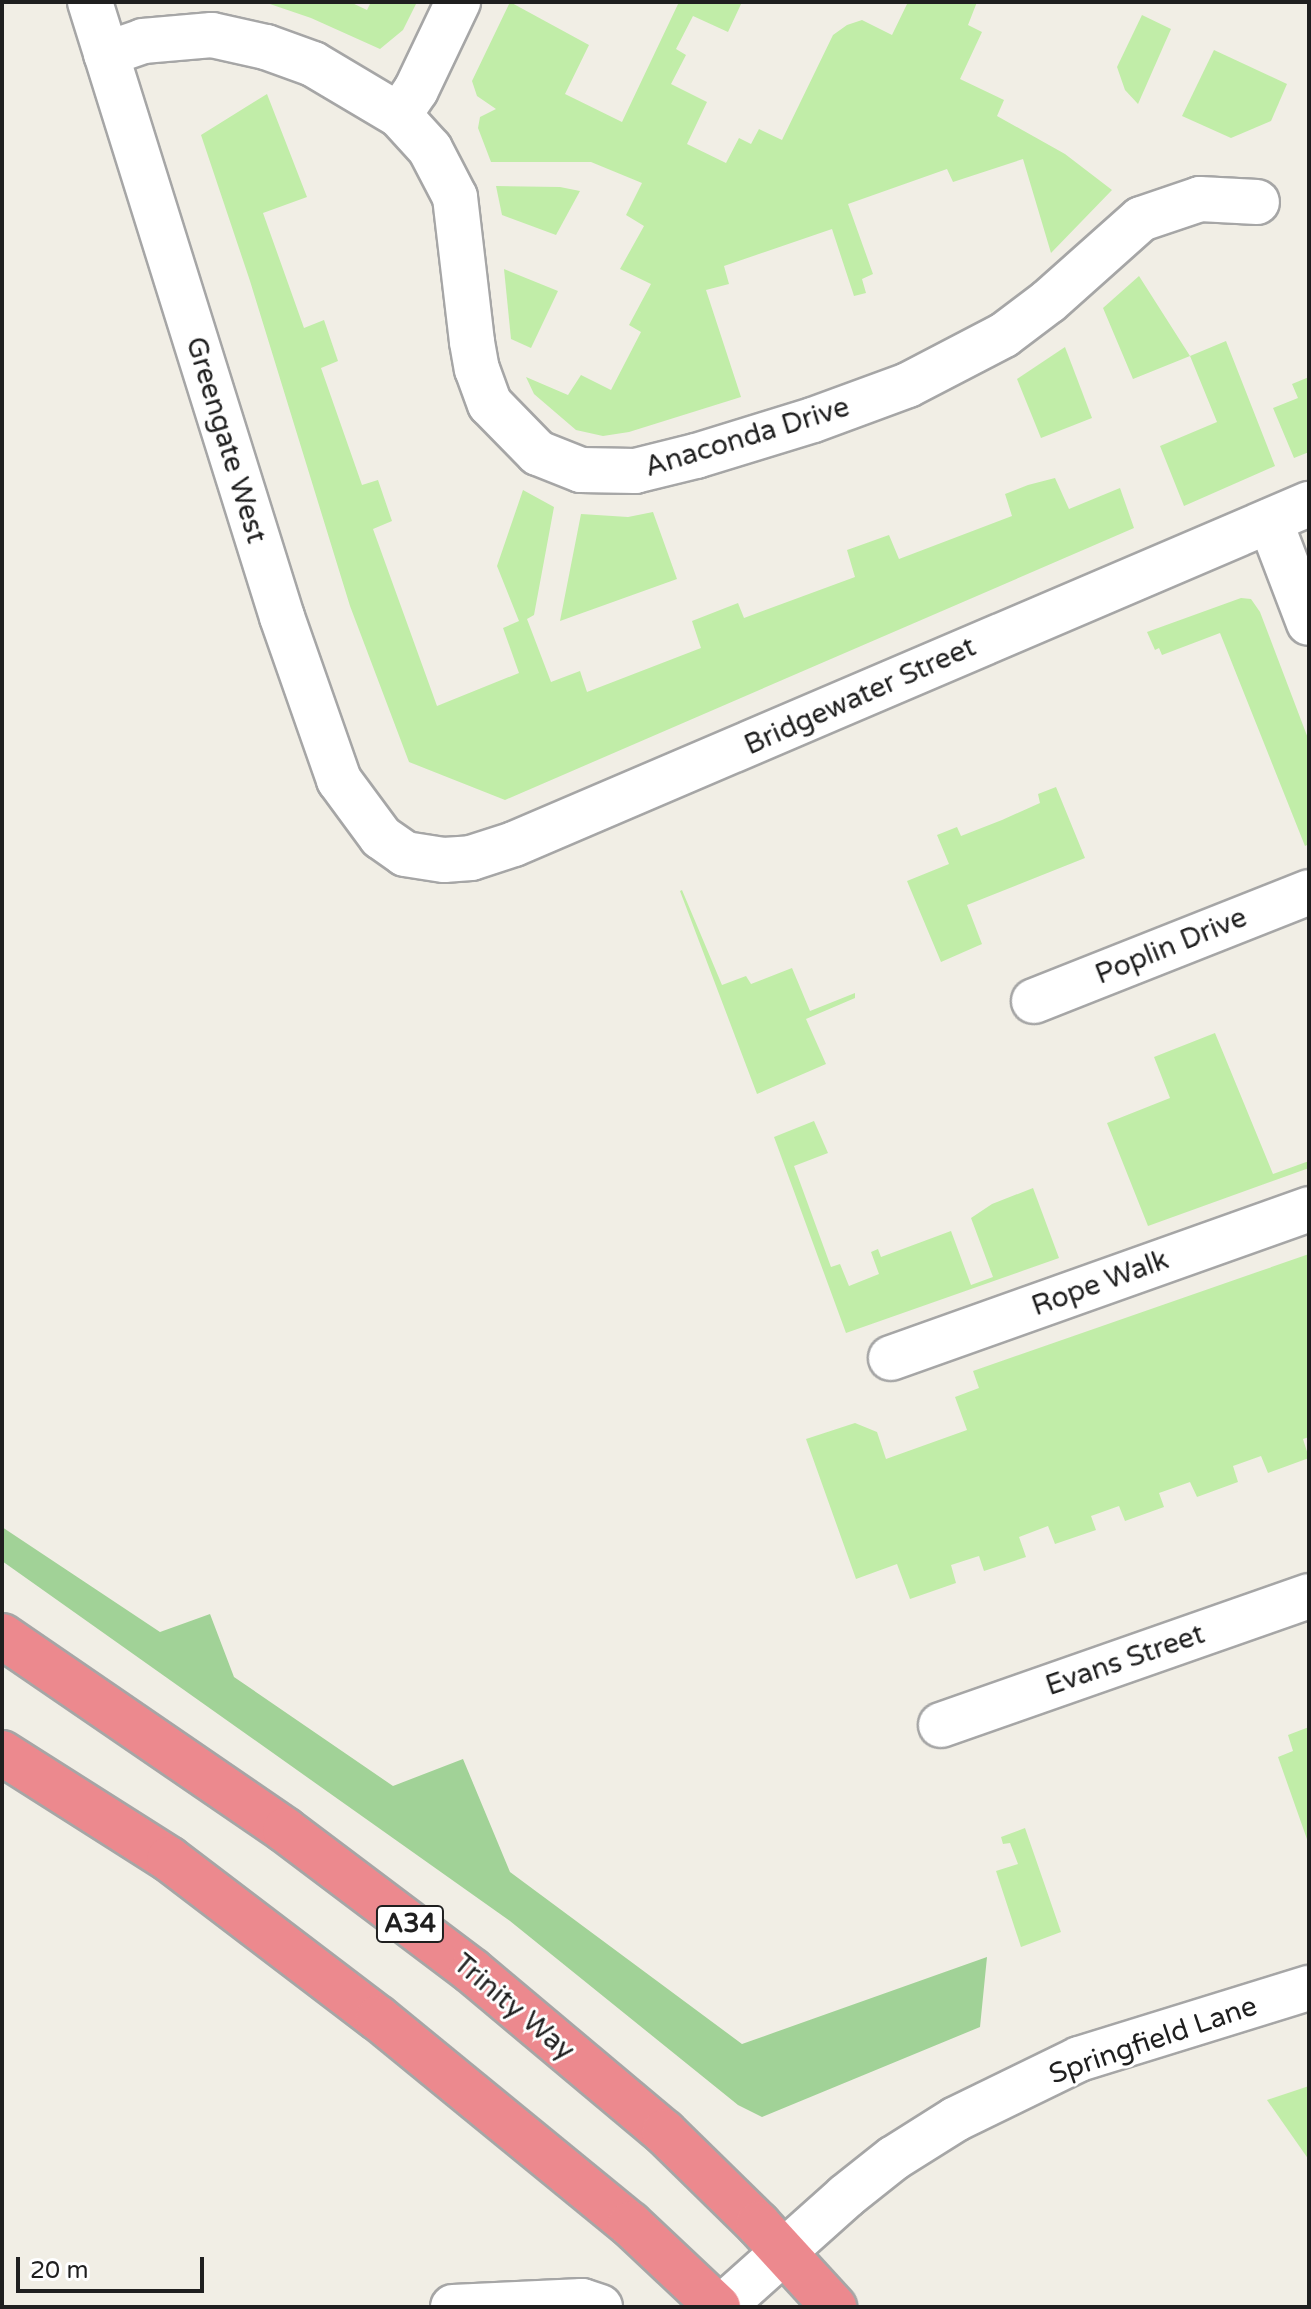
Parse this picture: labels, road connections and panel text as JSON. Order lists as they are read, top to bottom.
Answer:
{
  "streets": {
    "highway": ["A34", "Trinity Way"],
    "street": [
      "Anaconda Drive",
      "Greengate West",
      "Bridgewater Street",
      "Poplin Drive",
      "Rope Walk",
      "Evans Street",
      "Springfield Lane"
    ]
  },
  "crossings": [
    ["Anaconda Drive", "Greengate West"],
    ["Greengate West", "Bridgewater Street"],
    ["Trinity Way", "Springfield Lane"]
  ],
  "scale_bar": "20 m"
}
